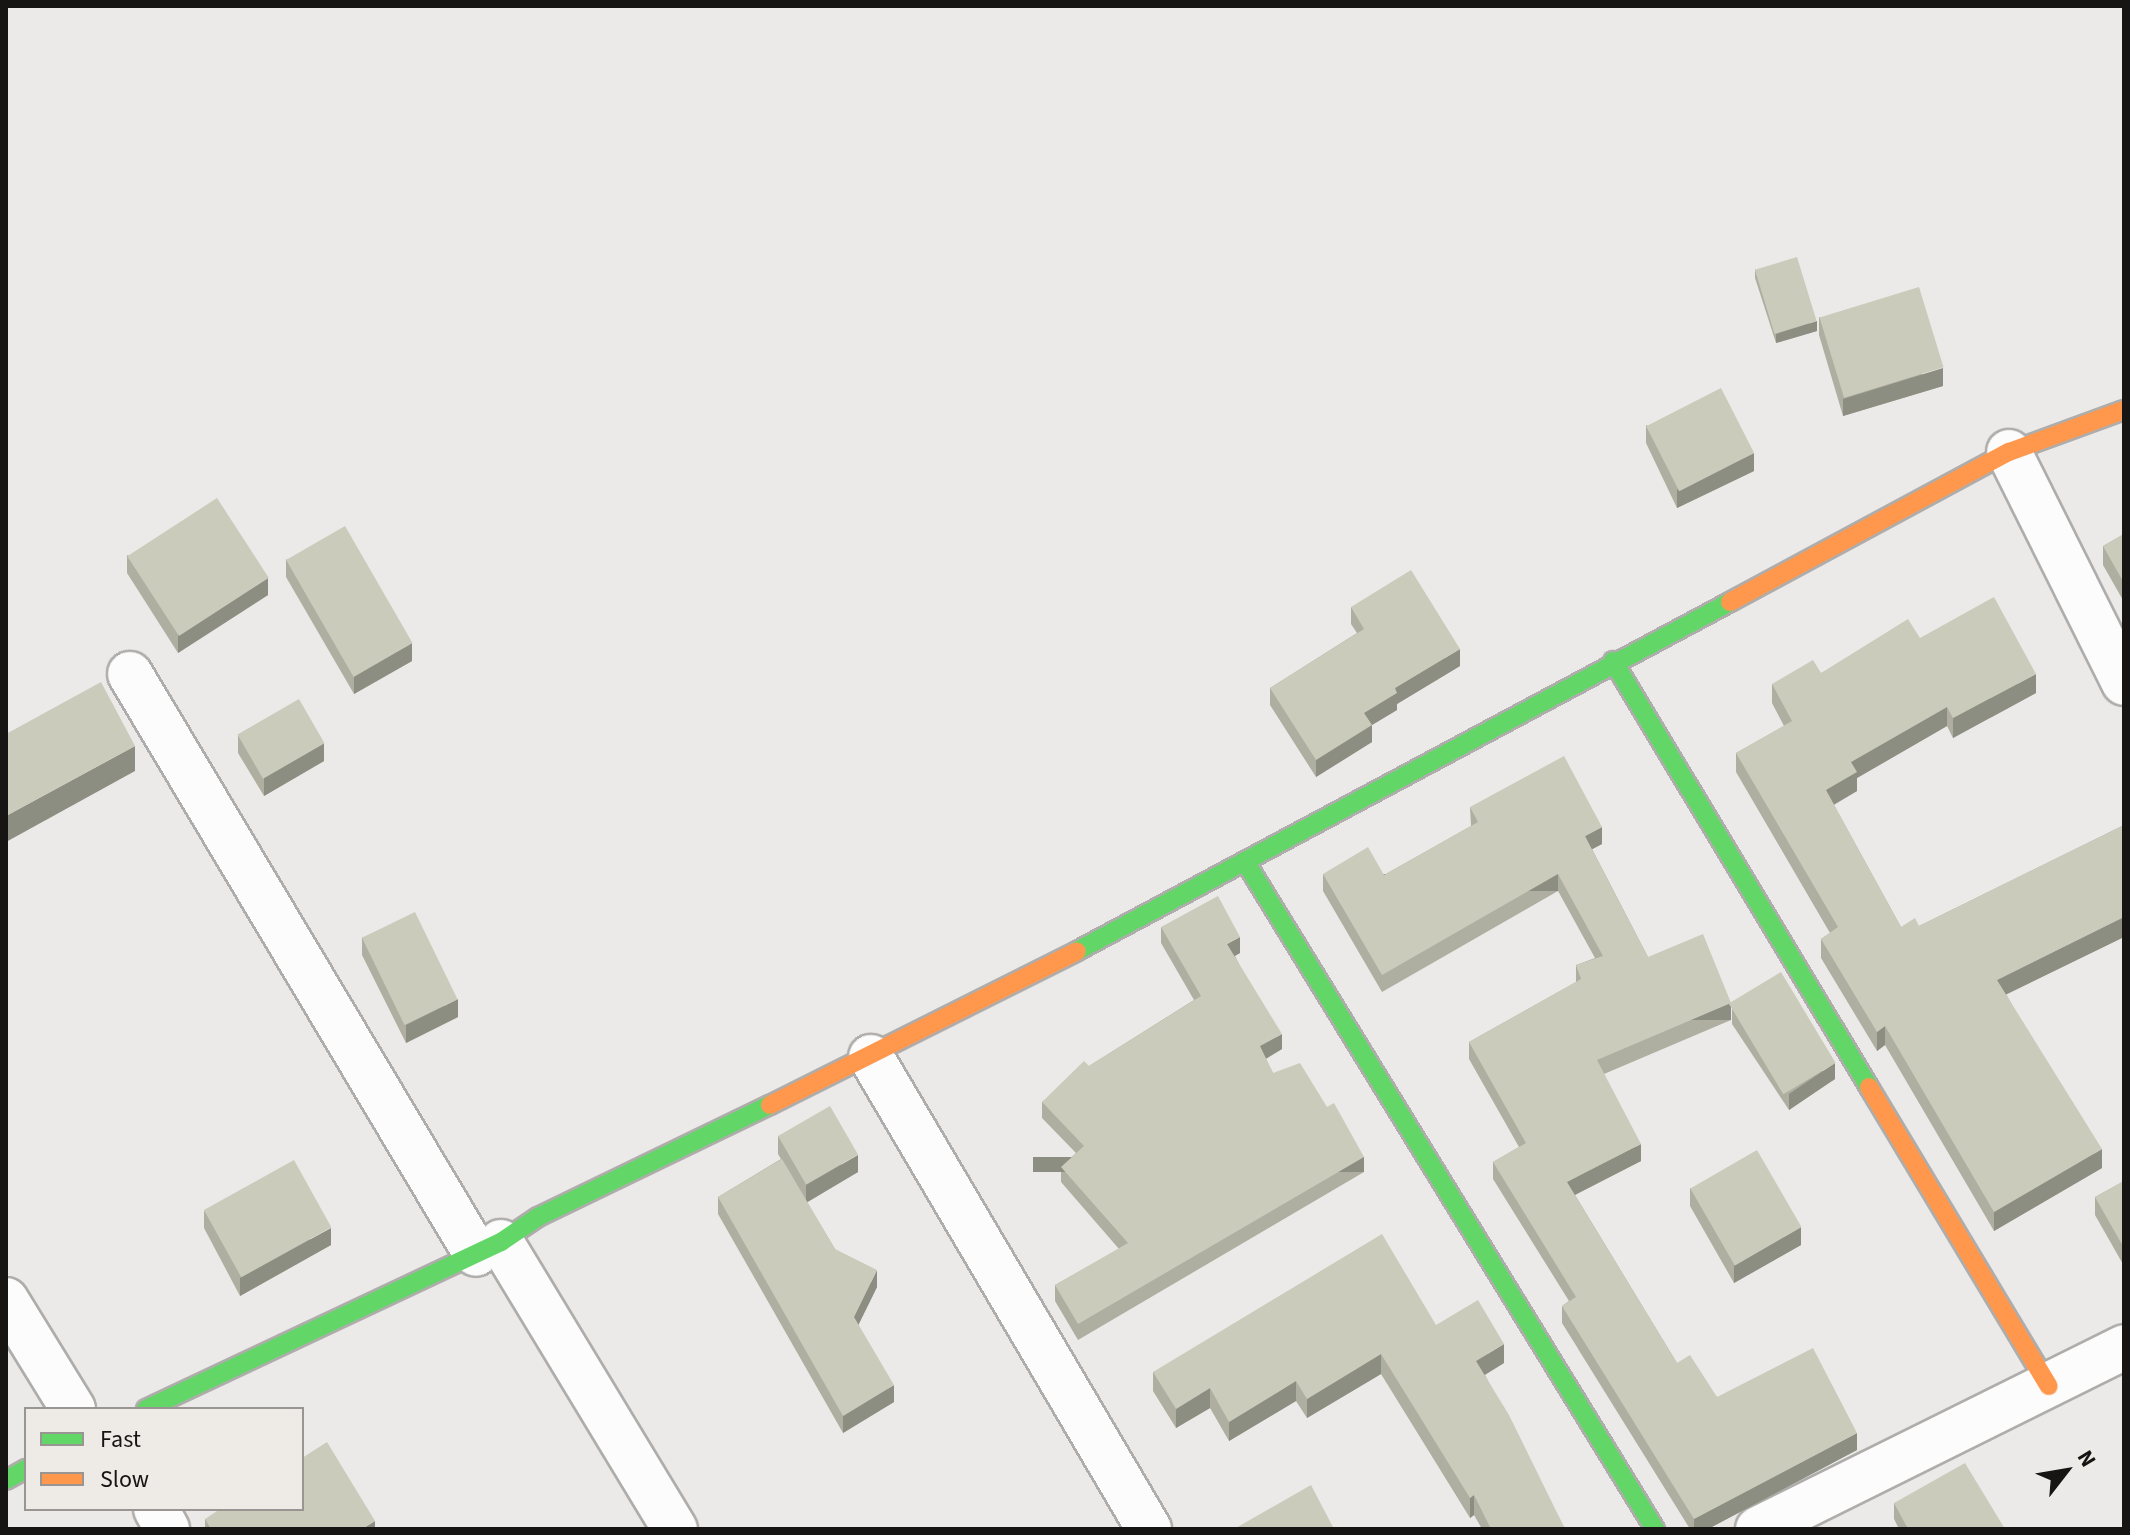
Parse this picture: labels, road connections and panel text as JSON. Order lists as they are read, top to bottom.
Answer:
{
  "legend": ["Fast", "Slow"],
  "north": "top right"
}
